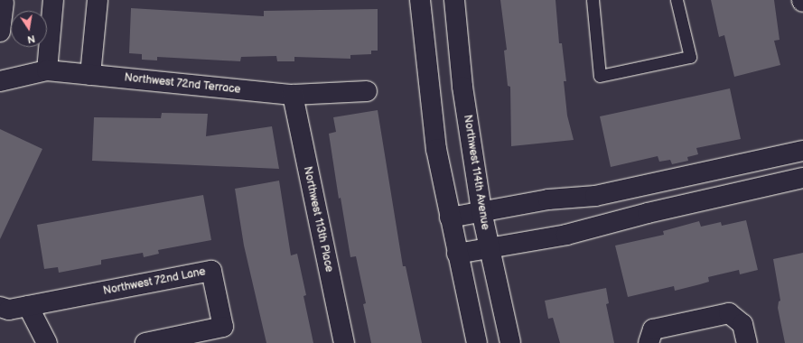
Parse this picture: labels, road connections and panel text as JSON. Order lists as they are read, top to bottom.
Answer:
{
  "streets": {
    "street": [
      "Northwest 72nd Terrace",
      "Northwest 114th Avenue",
      "Northwest 113th Place",
      "Northwest 72nd Lane"
    ]
  },
  "crossings": [
    ["Northwest 72nd Terrace", "Northwest 113th Place"]
  ],
  "north": "bottom"
}
